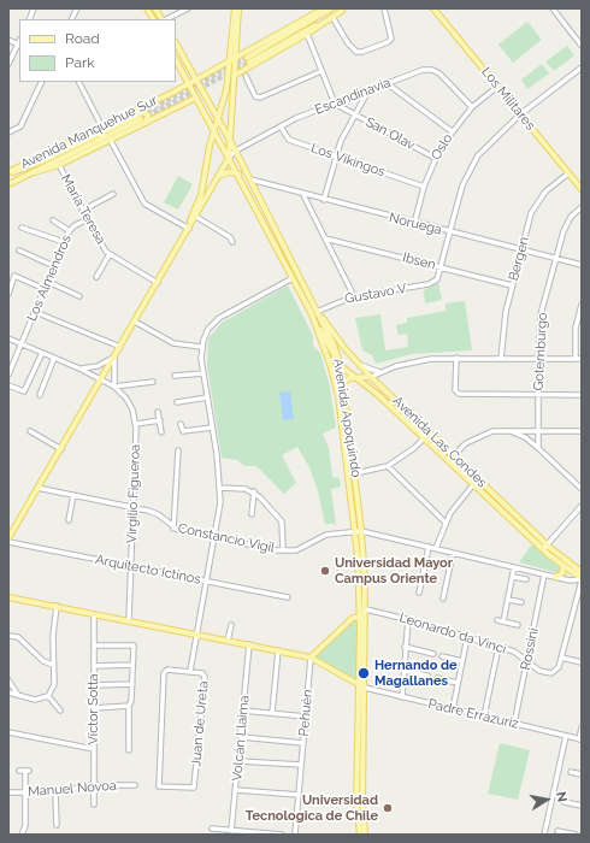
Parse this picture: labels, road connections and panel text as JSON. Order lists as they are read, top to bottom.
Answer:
{
  "streets": {
    "main road": [
      "Los Militares",
      "Avenida Manquehue Sur",
      "Avenida Apoquindo",
      "Avenida Las Condes"
    ],
    "street": [
      "Escandinavia",
      "San Olav",
      "Oslo",
      "Los Vikingos",
      "María Teresa",
      "Noruega",
      "Bergen",
      "Ibsen",
      "Los Almendros",
      "Gustavo V",
      "Gotemburgo",
      "Virgilio Figueroa",
      "Constancio Vigil",
      "Arquitecto Ictinos",
      "Leonardo da Vinci",
      "Rossini",
      "Víctor Sotta",
      "Pehuén",
      "Padre Errázuriz",
      "Juan de Ureta",
      "Volcán Llaima",
      "Manuel Novoa"
    ]
  },
  "crossings": [
    ["Escandinavia", "San Olav"],
    ["Escandinavia", "Oslo"],
    ["Escandinavia", "Los Vikingos"],
    ["Escandinavia", "Avenida Apoquindo"],
    ["Los Militares", "Oslo"],
    ["Los Militares", "Bergen"],
    ["Avenida Manquehue Sur", "María Teresa"],
    ["Avenida Manquehue Sur", "Avenida Apoquindo"],
    ["San Olav", "Oslo"],
    ["Oslo", "Los Vikingos"],
    ["Oslo", "Noruega"],
    ["María Teresa", "Los Almendros"],
    ["Noruega", "Bergen"],
    ["Noruega", "Gotemburgo"],
    ["Noruega", "Avenida Apoquindo"],
    ["Bergen", "Ibsen"],
    ["Ibsen", "Gustavo V"],
    ["Los Almendros", "Virgilio Figueroa"],
    ["Gustavo V", "Avenida Las Condes"],
    ["Avenida Apoquindo", "Avenida Las Condes"],
    ["Avenida Apoquindo", "Constancio Vigil"],
    ["Avenida Apoquindo", "Leonardo da Vinci"],
    ["Avenida Apoquindo", "Padre Errázuriz"],
    ["Avenida Las Condes", "Constancio Vigil"],
    ["Virgilio Figueroa", "Constancio Vigil"],
    ["Virgilio Figueroa", "Arquitecto Ictinos"],
    ["Constancio Vigil", "Rossini"],
    ["Leonardo da Vinci", "Rossini"],
    ["Rossini", "Padre Errázuriz"],
    ["Víctor Sotta", "Manuel Novoa"]
  ],
  "places": ["Universidad Mayor Campus Oriente", "Hernando de Magallanes", "Universidad Tecnologica de Chile"],
  "legend": ["Road", "Park"],
  "north": "right"
}
